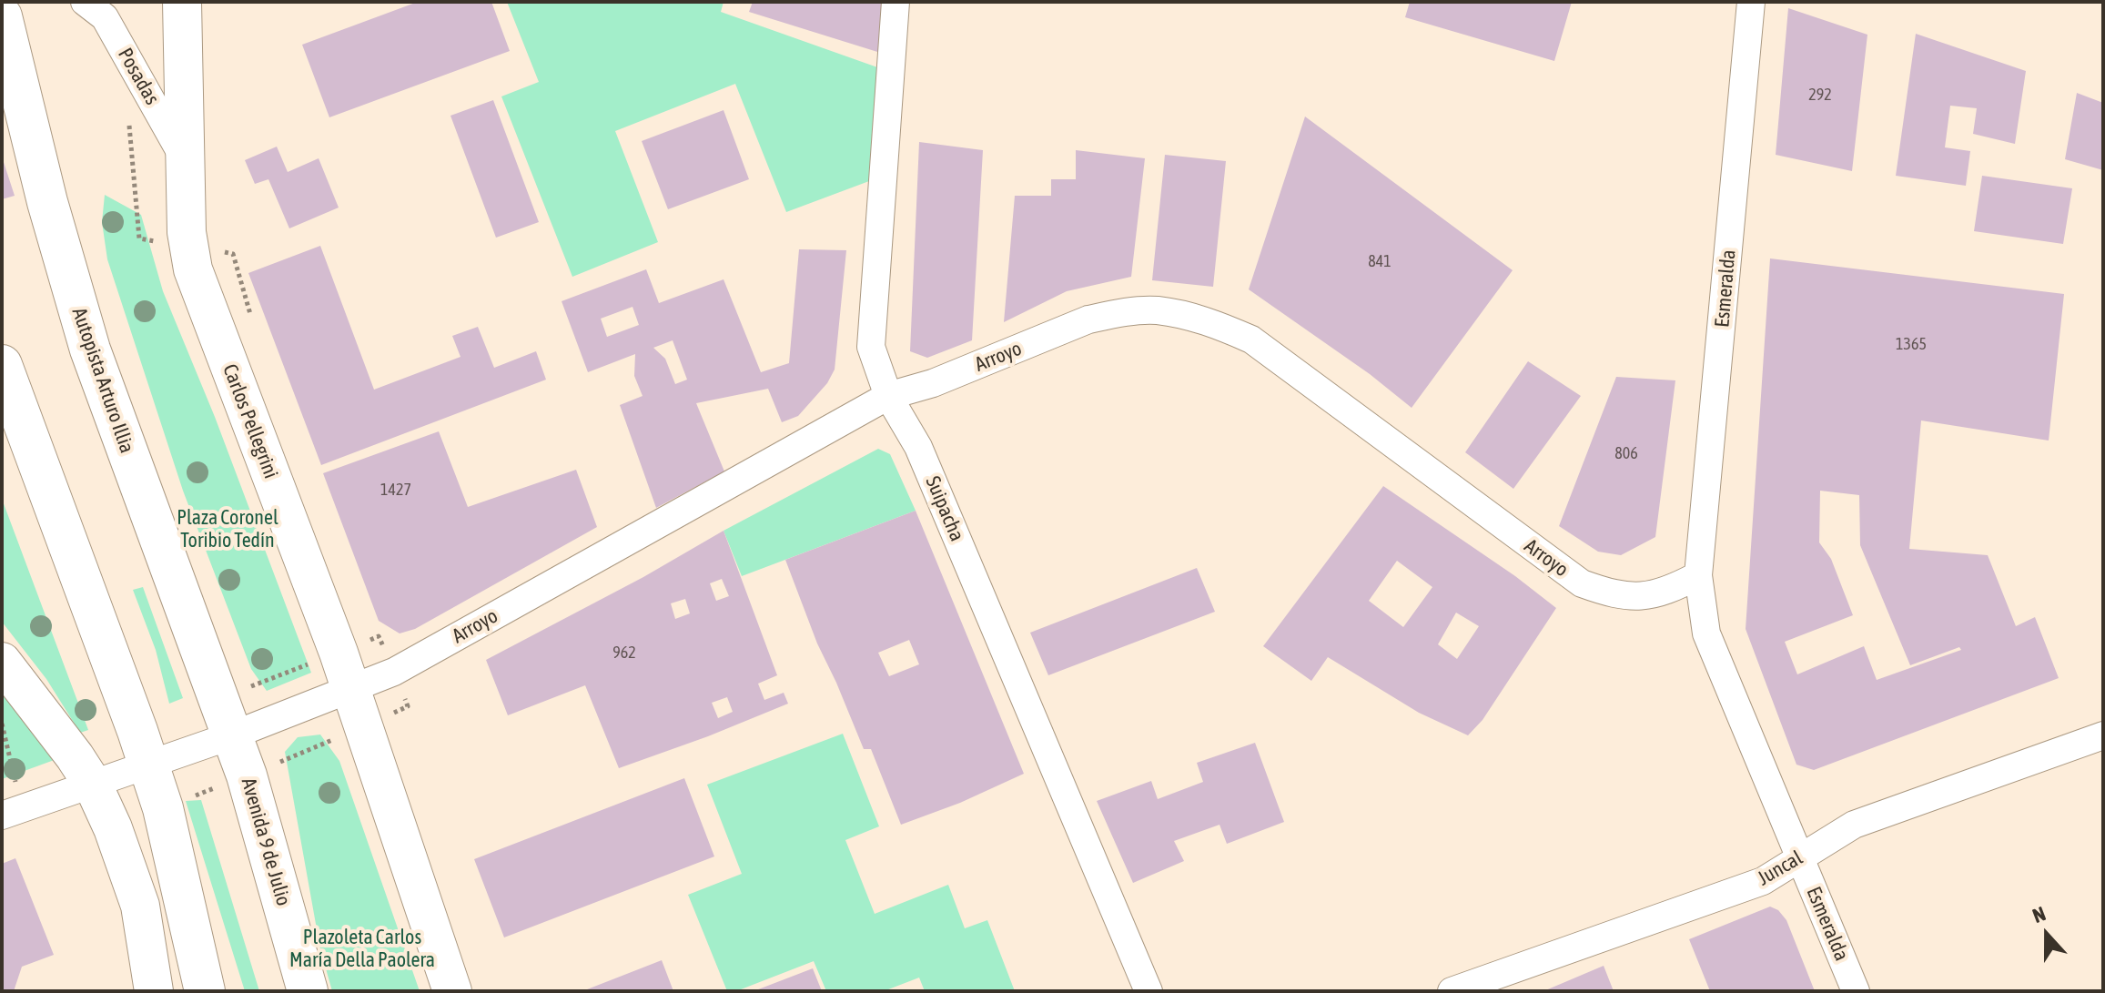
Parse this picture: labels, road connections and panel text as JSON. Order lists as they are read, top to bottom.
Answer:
{
  "streets": {
    "highway": ["Autopista Arturo Illia", "Avenida 9 de Julio"],
    "street": [
      "Posadas",
      "Esmeralda",
      "Arroyo",
      "Carlos Pellegrini",
      "Suipacha",
      "Juncal"
    ]
  },
  "crossings": [
    ["Posadas", "Carlos Pellegrini"],
    ["Esmeralda", "Arroyo"],
    ["Esmeralda", "Juncal"],
    ["Arroyo", "Autopista Arturo Illia"],
    ["Arroyo", "Carlos Pellegrini"],
    ["Arroyo", "Suipacha"],
    ["Arroyo", "Avenida 9 de Julio"],
    ["Autopista Arturo Illia", "Avenida 9 de Julio"]
  ],
  "parks": ["Plaza Coronel Toribio Tedín", "Plazoleta Carlos María Della Paolera"],
  "house_numbers": [
    "292",
    "841",
    "1365",
    "806",
    "1427",
    "962"
  ],
  "north": "top"
}
